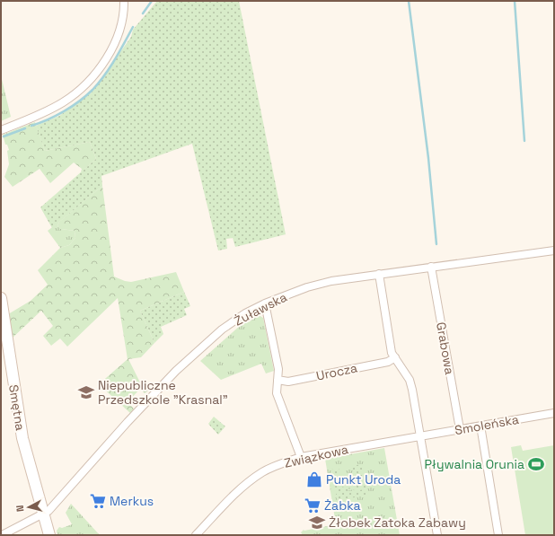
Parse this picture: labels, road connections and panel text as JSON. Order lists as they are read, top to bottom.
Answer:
{
  "streets": {
    "street": [
      "Żuławska",
      "Grabowa",
      "Urocza",
      "Smętna",
      "Smoleńska",
      "Związkowa"
    ]
  },
  "crossings": [
    ["Żuławska", "Grabowa"],
    ["Żuławska", "Smętna"],
    ["Grabowa", "Smoleńska"],
    ["Smoleńska", "Związkowa"]
  ],
  "places": {
    "school or university": ["Niepubliczne Przedszkole \"Krasnal\"", "Żłobek Zatoka Zabawy"],
    "sports": ["Pływalnia Orunia"],
    "shop": ["Punkt Uroda"],
    "supermarket": ["Merkus", "Żabka"]
  },
  "north": "left"
}
